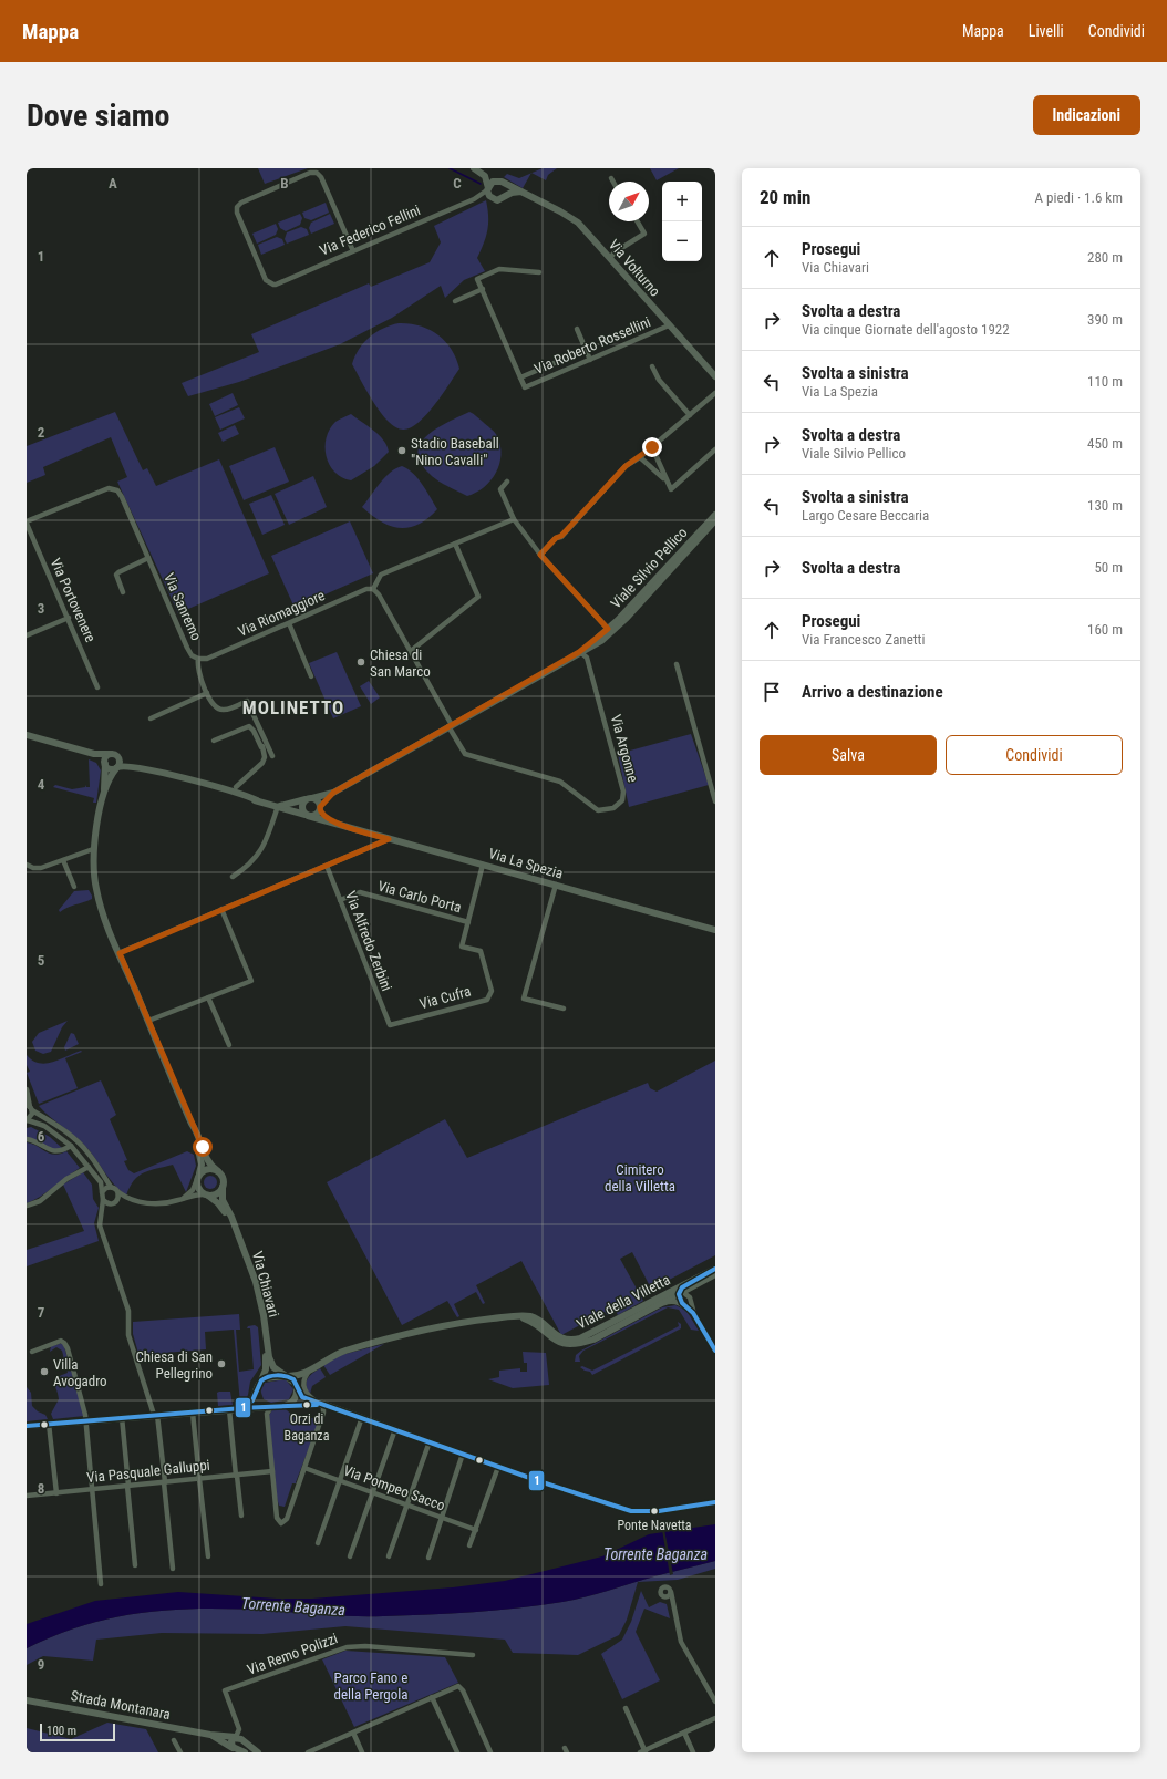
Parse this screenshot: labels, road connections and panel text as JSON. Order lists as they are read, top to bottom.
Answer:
{
  "streets": {
    "street": [
      "Via Federico Fellini",
      "Via Volturno",
      "Via Roberto Rossellini",
      "Viale Silvio Pellico",
      "Via Portovenere",
      "Via Sanremo",
      "Via Riomaggiore",
      "Via Argonne",
      "Via La Spezia",
      "Via Carlo Porta",
      "Via Alfredo Zerbini",
      "Via Cufra",
      "Via Chiavari",
      "Viale della Villetta",
      "Via Pasquale Galluppi",
      "Via Pompeo Sacco",
      "Via Remo Polizzi",
      "Strada Montanara"
    ]
  },
  "crossings": [
    ["Via Federico Fellini", "Via Volturno"],
    ["Via Volturno", "Via Roberto Rossellini"],
    ["Viale Silvio Pellico", "Via Argonne"],
    ["Viale Silvio Pellico", "Via La Spezia"],
    ["Via Portovenere", "Via Sanremo"],
    ["Via Sanremo", "Via Riomaggiore"],
    ["Via Riomaggiore", "Via Argonne"],
    ["Via La Spezia", "Via Cufra"],
    ["Via Carlo Porta", "Via Alfredo Zerbini"],
    ["Via Carlo Porta", "Via Cufra"],
    ["Via Alfredo Zerbini", "Via Cufra"],
    ["Via Chiavari", "Viale della Villetta"],
    ["Via Remo Polizzi", "Strada Montanara"]
  ],
  "districts": ["MOLINETTO"],
  "water": ["Torrente Baganza"],
  "parks": ["Cimitero della Villetta", "Parco Fano e della Pergola"],
  "places": [
    "Stadio Baseball \"Nino Cavalli\"",
    "Chiesa di San Marco",
    "Chiesa di San Pellegrino",
    "Villa Avogadro",
    "Orzi di Baganza",
    "Ponte Navetta"
  ],
  "lines": ["transit line 1"],
  "scale_bar": "100 m",
  "north": "top right",
  "page": {
    "header": "Mappa",
    "nav": ["Mappa", "Livelli", "Condividi"],
    "buttons": [
      "Indicazioni",
      ["Salva", "Condividi"]
    ],
    "title": "Dove siamo",
    "heading": ["20 min", "A piedi · 1.6 km"],
    "map_buttons": ["+", "−"],
    "list": [
      ["Prosegui", "Via Chiavari", "280 m"],
      ["Svolta a destra", "Via cinque Giornate dell'agosto 1922", "390 m"],
      ["Svolta a sinistra", "Via La Spezia", "110 m"],
      ["Svolta a destra", "Viale Silvio Pellico", "450 m"],
      ["Svolta a sinistra", "Largo Cesare Beccaria", "130 m"],
      ["Svolta a destra", "50 m"],
      ["Prosegui", "Via Francesco Zanetti", "160 m"],
      "Arrivo a destinazione"
    ],
    "scale": "100 m"
  },
  "grid": {
    "columns": ["A", "B", "C"],
    "rows": [
      "1",
      "2",
      "3",
      "4",
      "5",
      "6",
      "7",
      "8",
      "9"
    ]
  }
}
